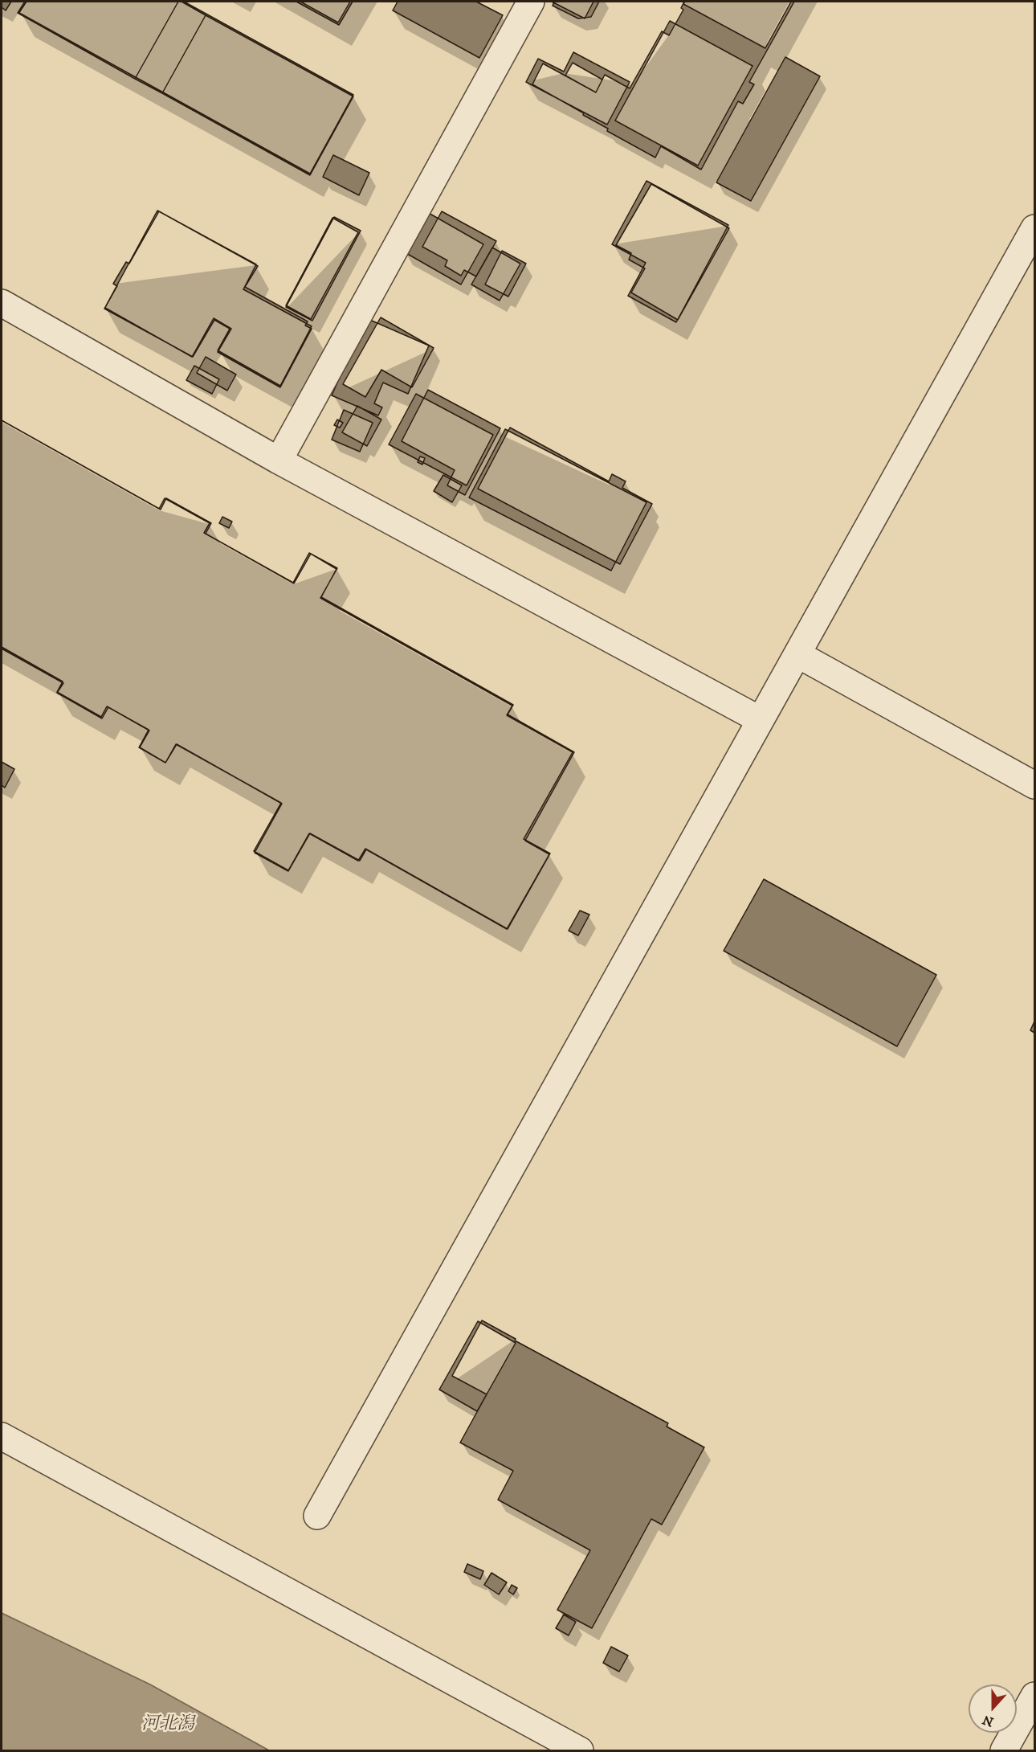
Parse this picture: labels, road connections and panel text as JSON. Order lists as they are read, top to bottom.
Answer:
{
  "water": ["河北潟"],
  "north": "bottom"
}
